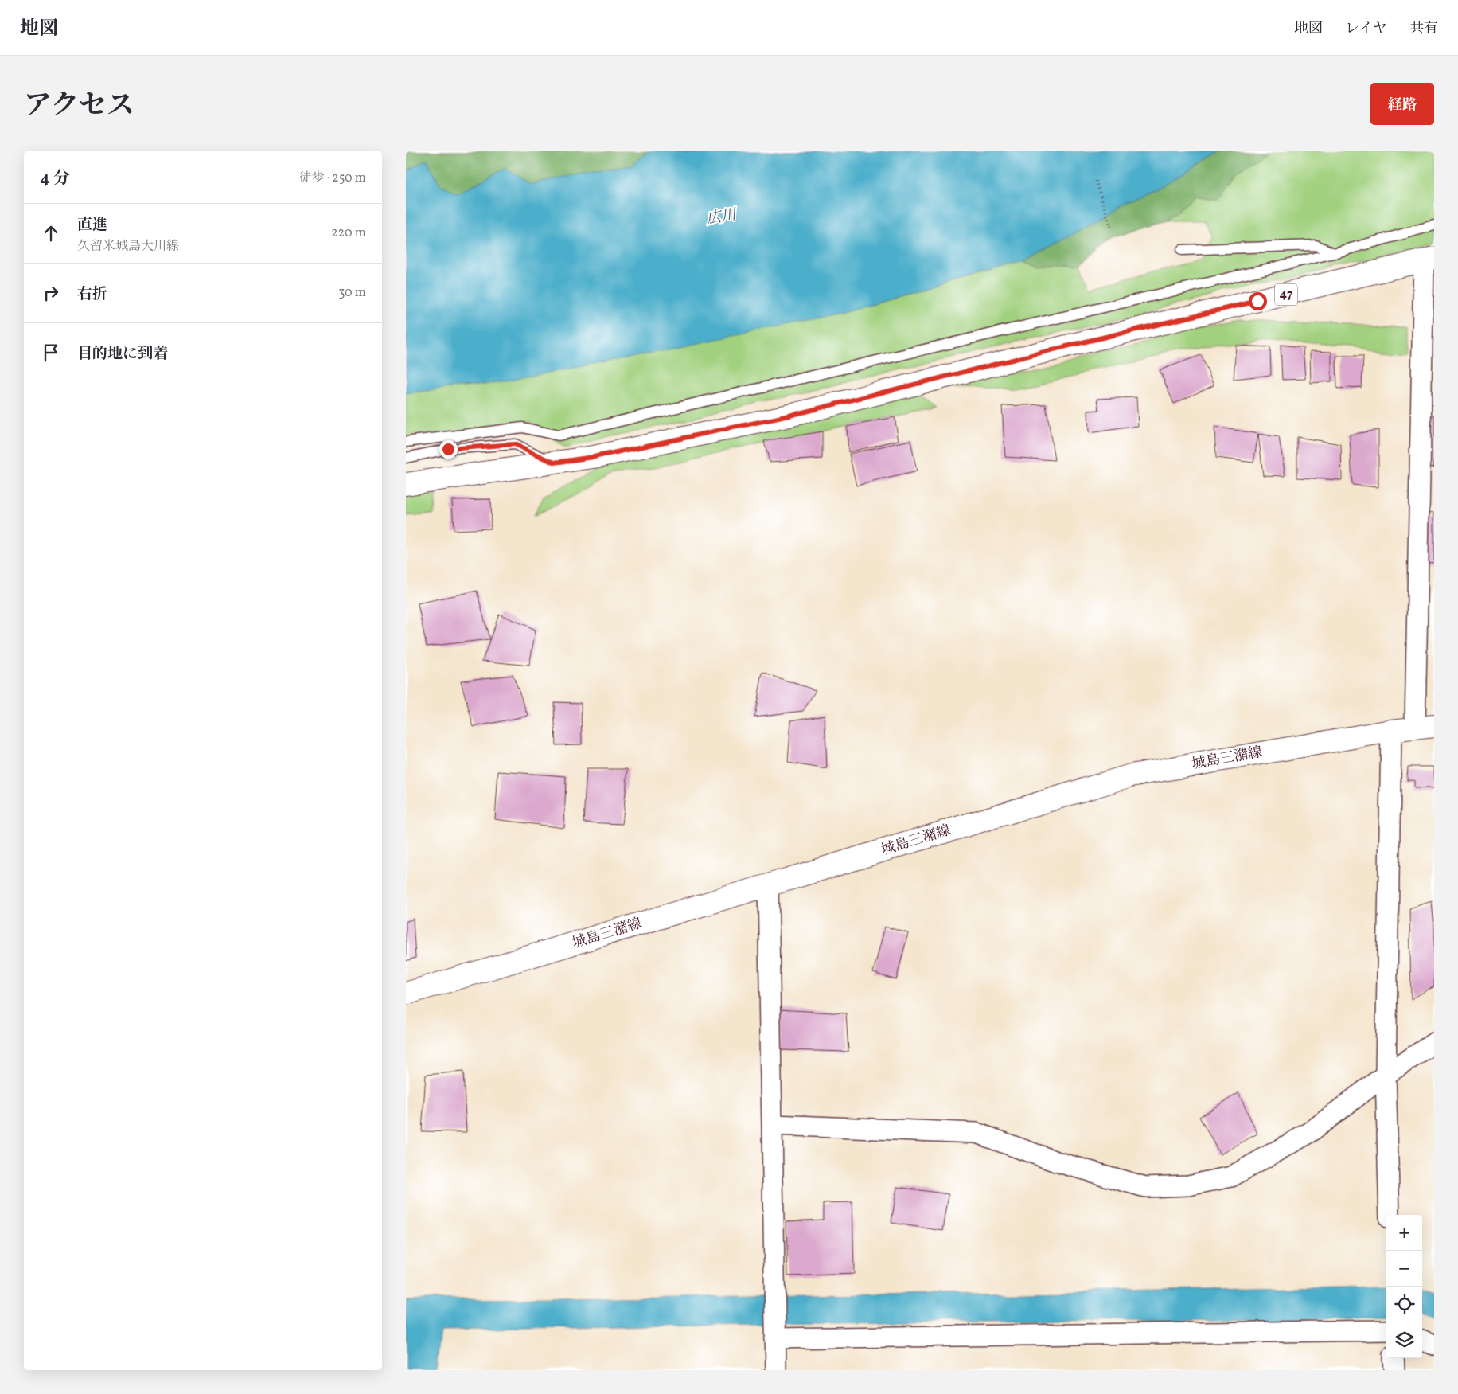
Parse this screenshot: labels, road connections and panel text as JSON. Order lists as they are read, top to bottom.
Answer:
{
  "streets": {
    "main road": ["47", "城島三潴線"]
  },
  "water": ["広川"],
  "page": {
    "header": "地図",
    "nav": ["地図", "レイヤ", "共有"],
    "title": "アクセス",
    "buttons": "経路",
    "heading": ["4 分", "徒歩 · 250 m"],
    "list": [
      ["直進", "久留米城島大川線", "220 m"],
      ["右折", "30 m"],
      "目的地に到着"
    ],
    "map_buttons": ["+", "−"]
  }
}
